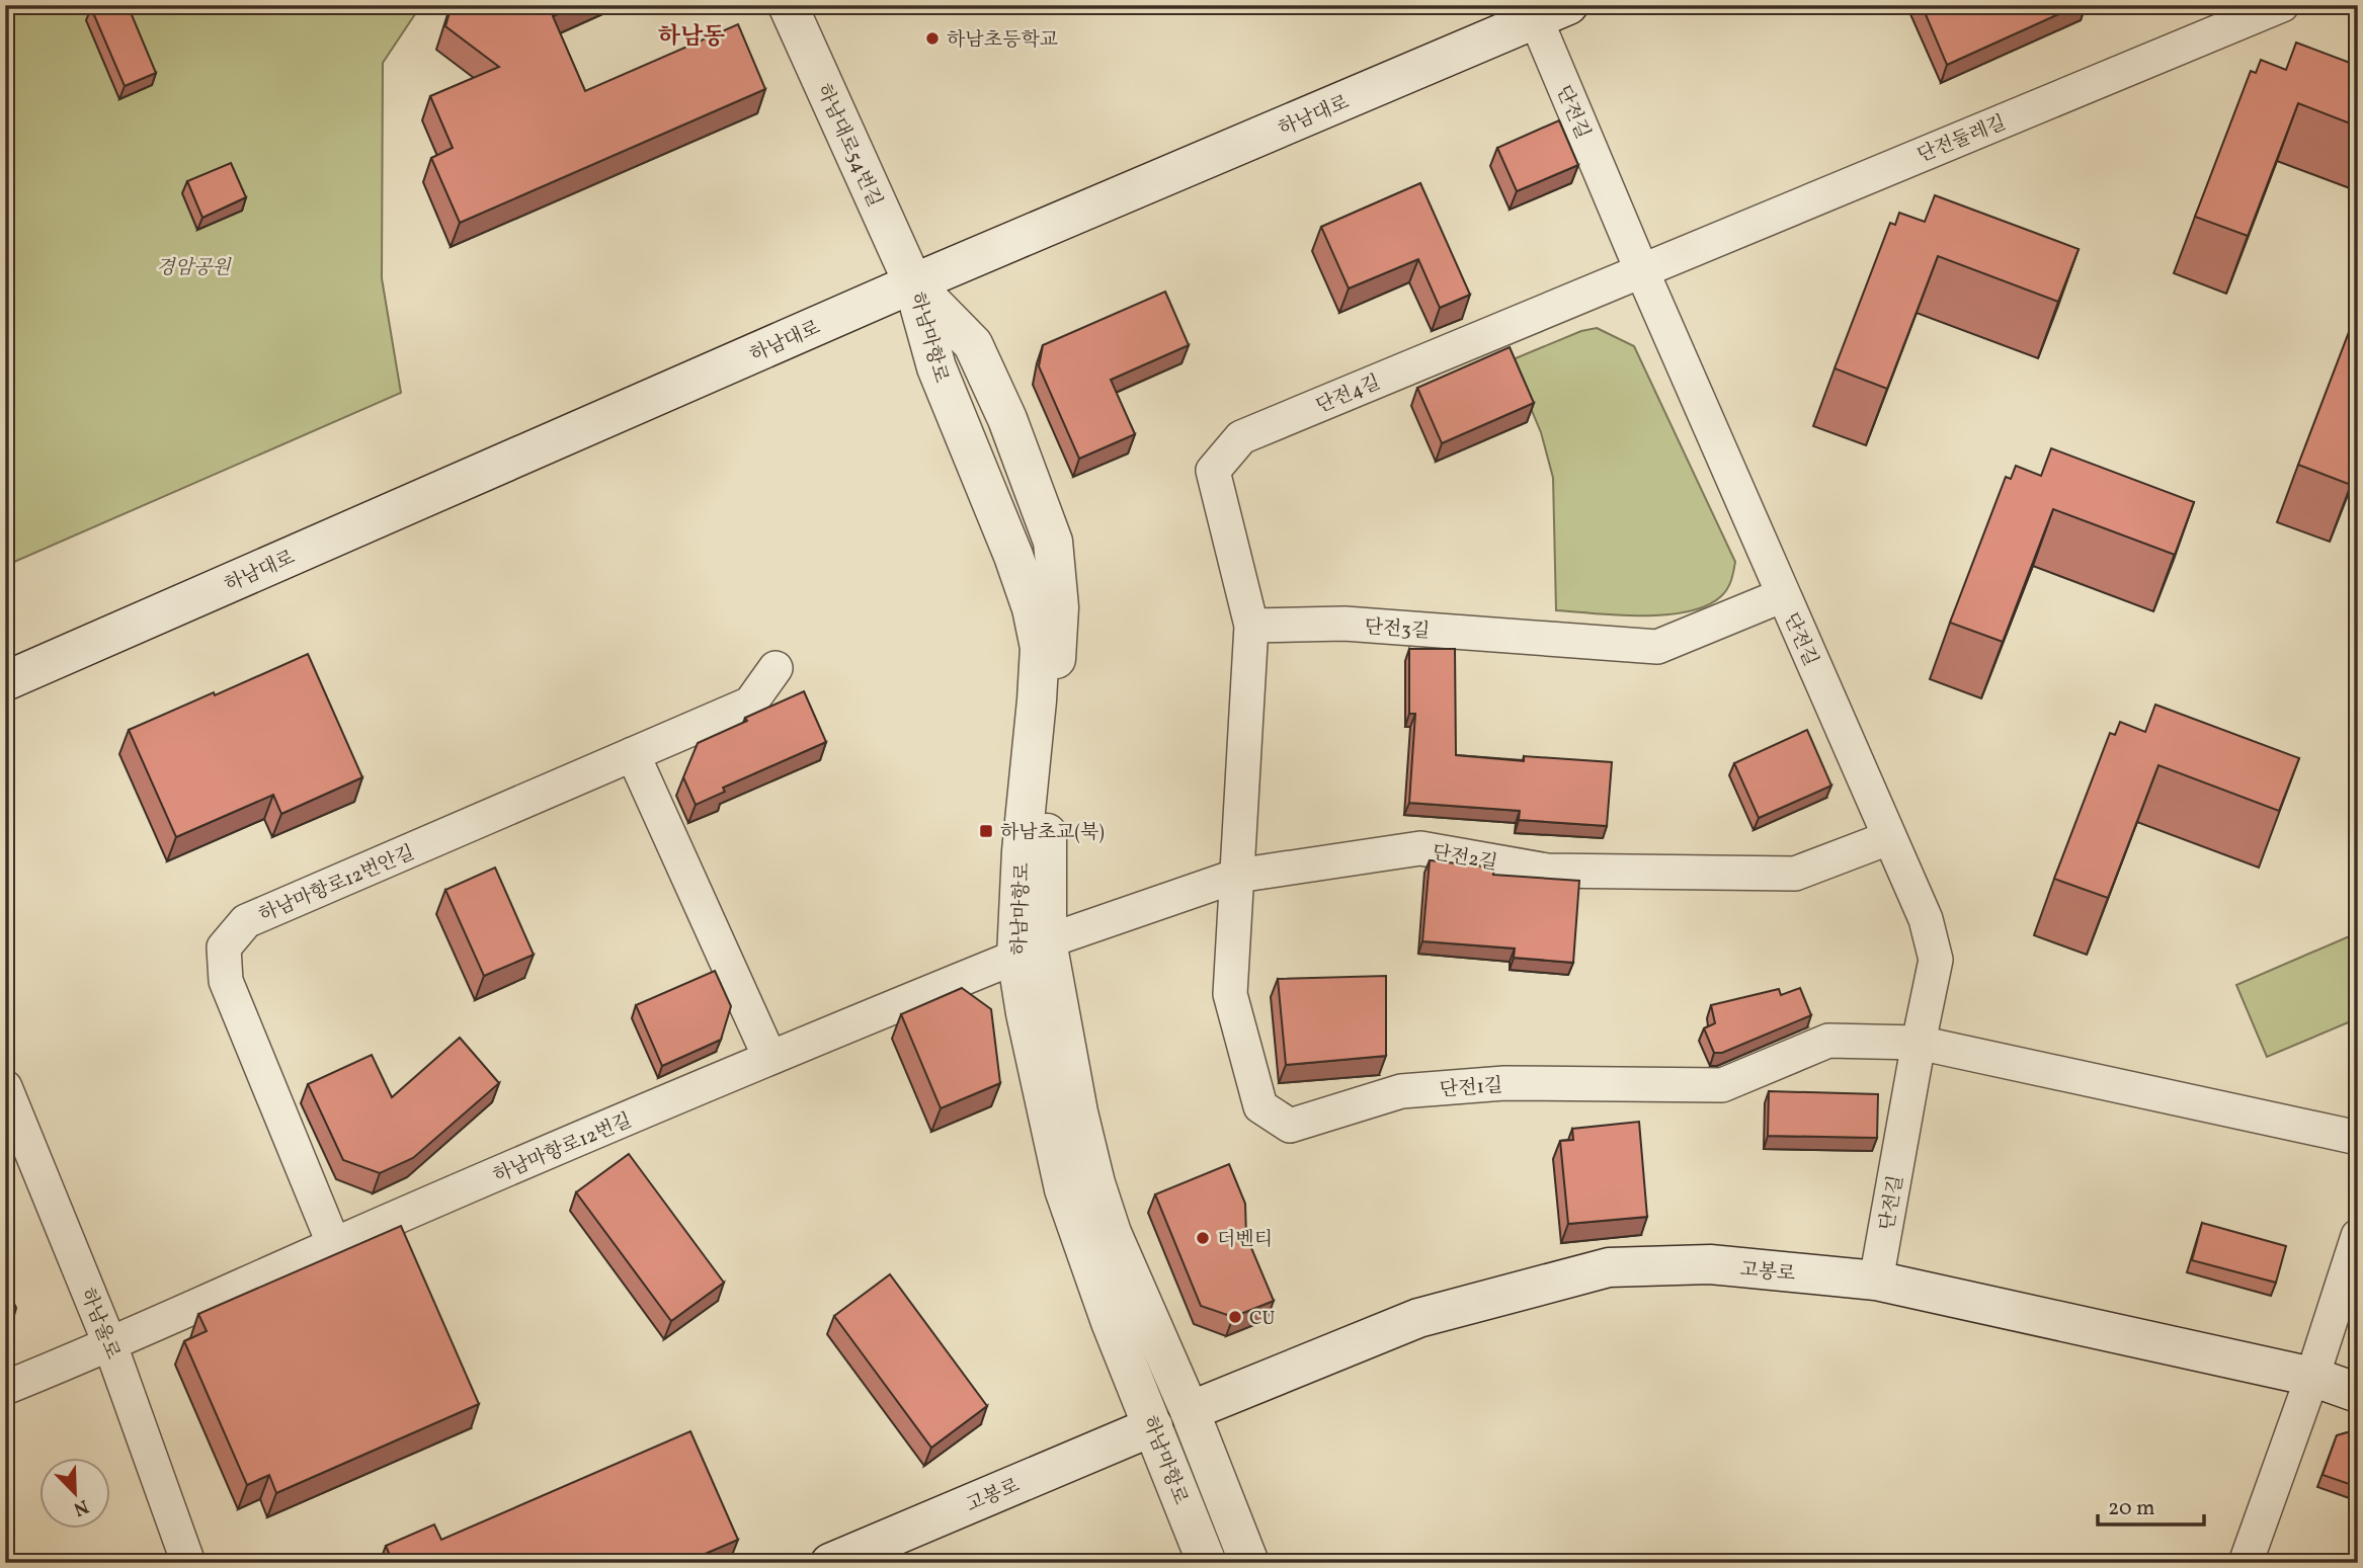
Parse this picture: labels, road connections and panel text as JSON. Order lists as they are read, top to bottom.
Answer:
{
  "streets": {
    "main road": [
      "하남대로",
      "하남대로54번길",
      "하남마항로",
      "고봉로"
    ],
    "street": [
      "단전길",
      "단전둘레길",
      "단전4길",
      "단전3길",
      "단전2길",
      "하남마항로12번안길",
      "단전1길",
      "하남마항로12번길",
      "하남울로"
    ]
  },
  "crossings": [
    ["단전길", "하남대로"],
    ["단전길", "단전둘레길"],
    ["단전길", "단전4길"],
    ["단전길", "단전3길"],
    ["단전길", "단전2길"],
    ["단전길", "단전1길"],
    ["단전길", "고봉로"],
    ["하남대로", "하남대로54번길"],
    ["하남대로", "하남마항로"],
    ["단전둘레길", "단전4길"],
    ["하남대로54번길", "하남마항로"],
    ["하남마항로", "단전2길"],
    ["하남마항로", "하남마항로12번길"],
    ["하남마항로", "고봉로"],
    ["단전4길", "단전3길"],
    ["단전2길", "단전1길"],
    ["단전2길", "하남마항로12번길"],
    ["하남마항로12번안길", "하남마항로12번길"],
    ["하남마항로12번길", "하남울로"]
  ],
  "districts": ["하남동"],
  "parks": ["경암공원"],
  "places": {
    "other": ["하남초등학교", "더벤티", "CU"],
    "transit": ["하남초교(북)"]
  },
  "scale_bar": "20 m",
  "north": "bottom right"
}
